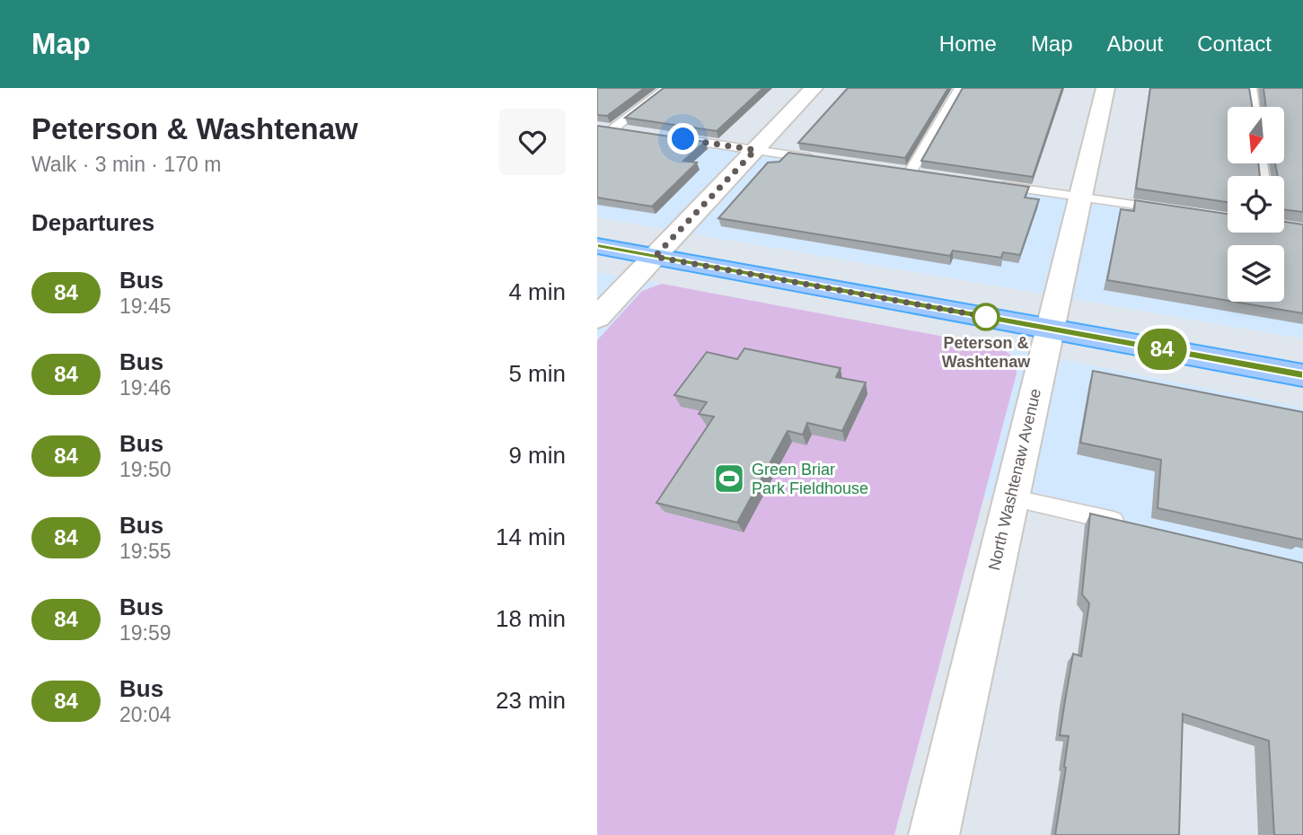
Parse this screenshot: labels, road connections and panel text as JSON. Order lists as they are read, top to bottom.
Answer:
{
  "streets": {
    "street": ["North Washtenaw Avenue"]
  },
  "places": {
    "other": ["Peterson & Washtenaw"],
    "sports": ["Green Briar Park Fieldhouse"]
  },
  "lines": ["bus line 84"],
  "north": "bottom",
  "page": {
    "header": "Map",
    "nav": [
      "Home",
      "Map",
      "About",
      "Contact"
    ],
    "heading": [
      ["Peterson & Washtenaw", "Walk · 3 min · 170 m"],
      "Departures"
    ],
    "on_map": "84",
    "list": [
      {
        "mark": "84",
        "name": "Bus",
        "note": "19:45",
        "value": "4 min"
      },
      {
        "mark": "84",
        "name": "Bus",
        "note": "19:46",
        "value": "5 min"
      },
      {
        "mark": "84",
        "name": "Bus",
        "note": "19:50",
        "value": "9 min"
      },
      {
        "mark": "84",
        "name": "Bus",
        "note": "19:55",
        "value": "14 min"
      },
      {
        "mark": "84",
        "name": "Bus",
        "note": "19:59",
        "value": "18 min"
      },
      {
        "mark": "84",
        "name": "Bus",
        "note": "20:04",
        "value": "23 min"
      }
    ]
  }
}
